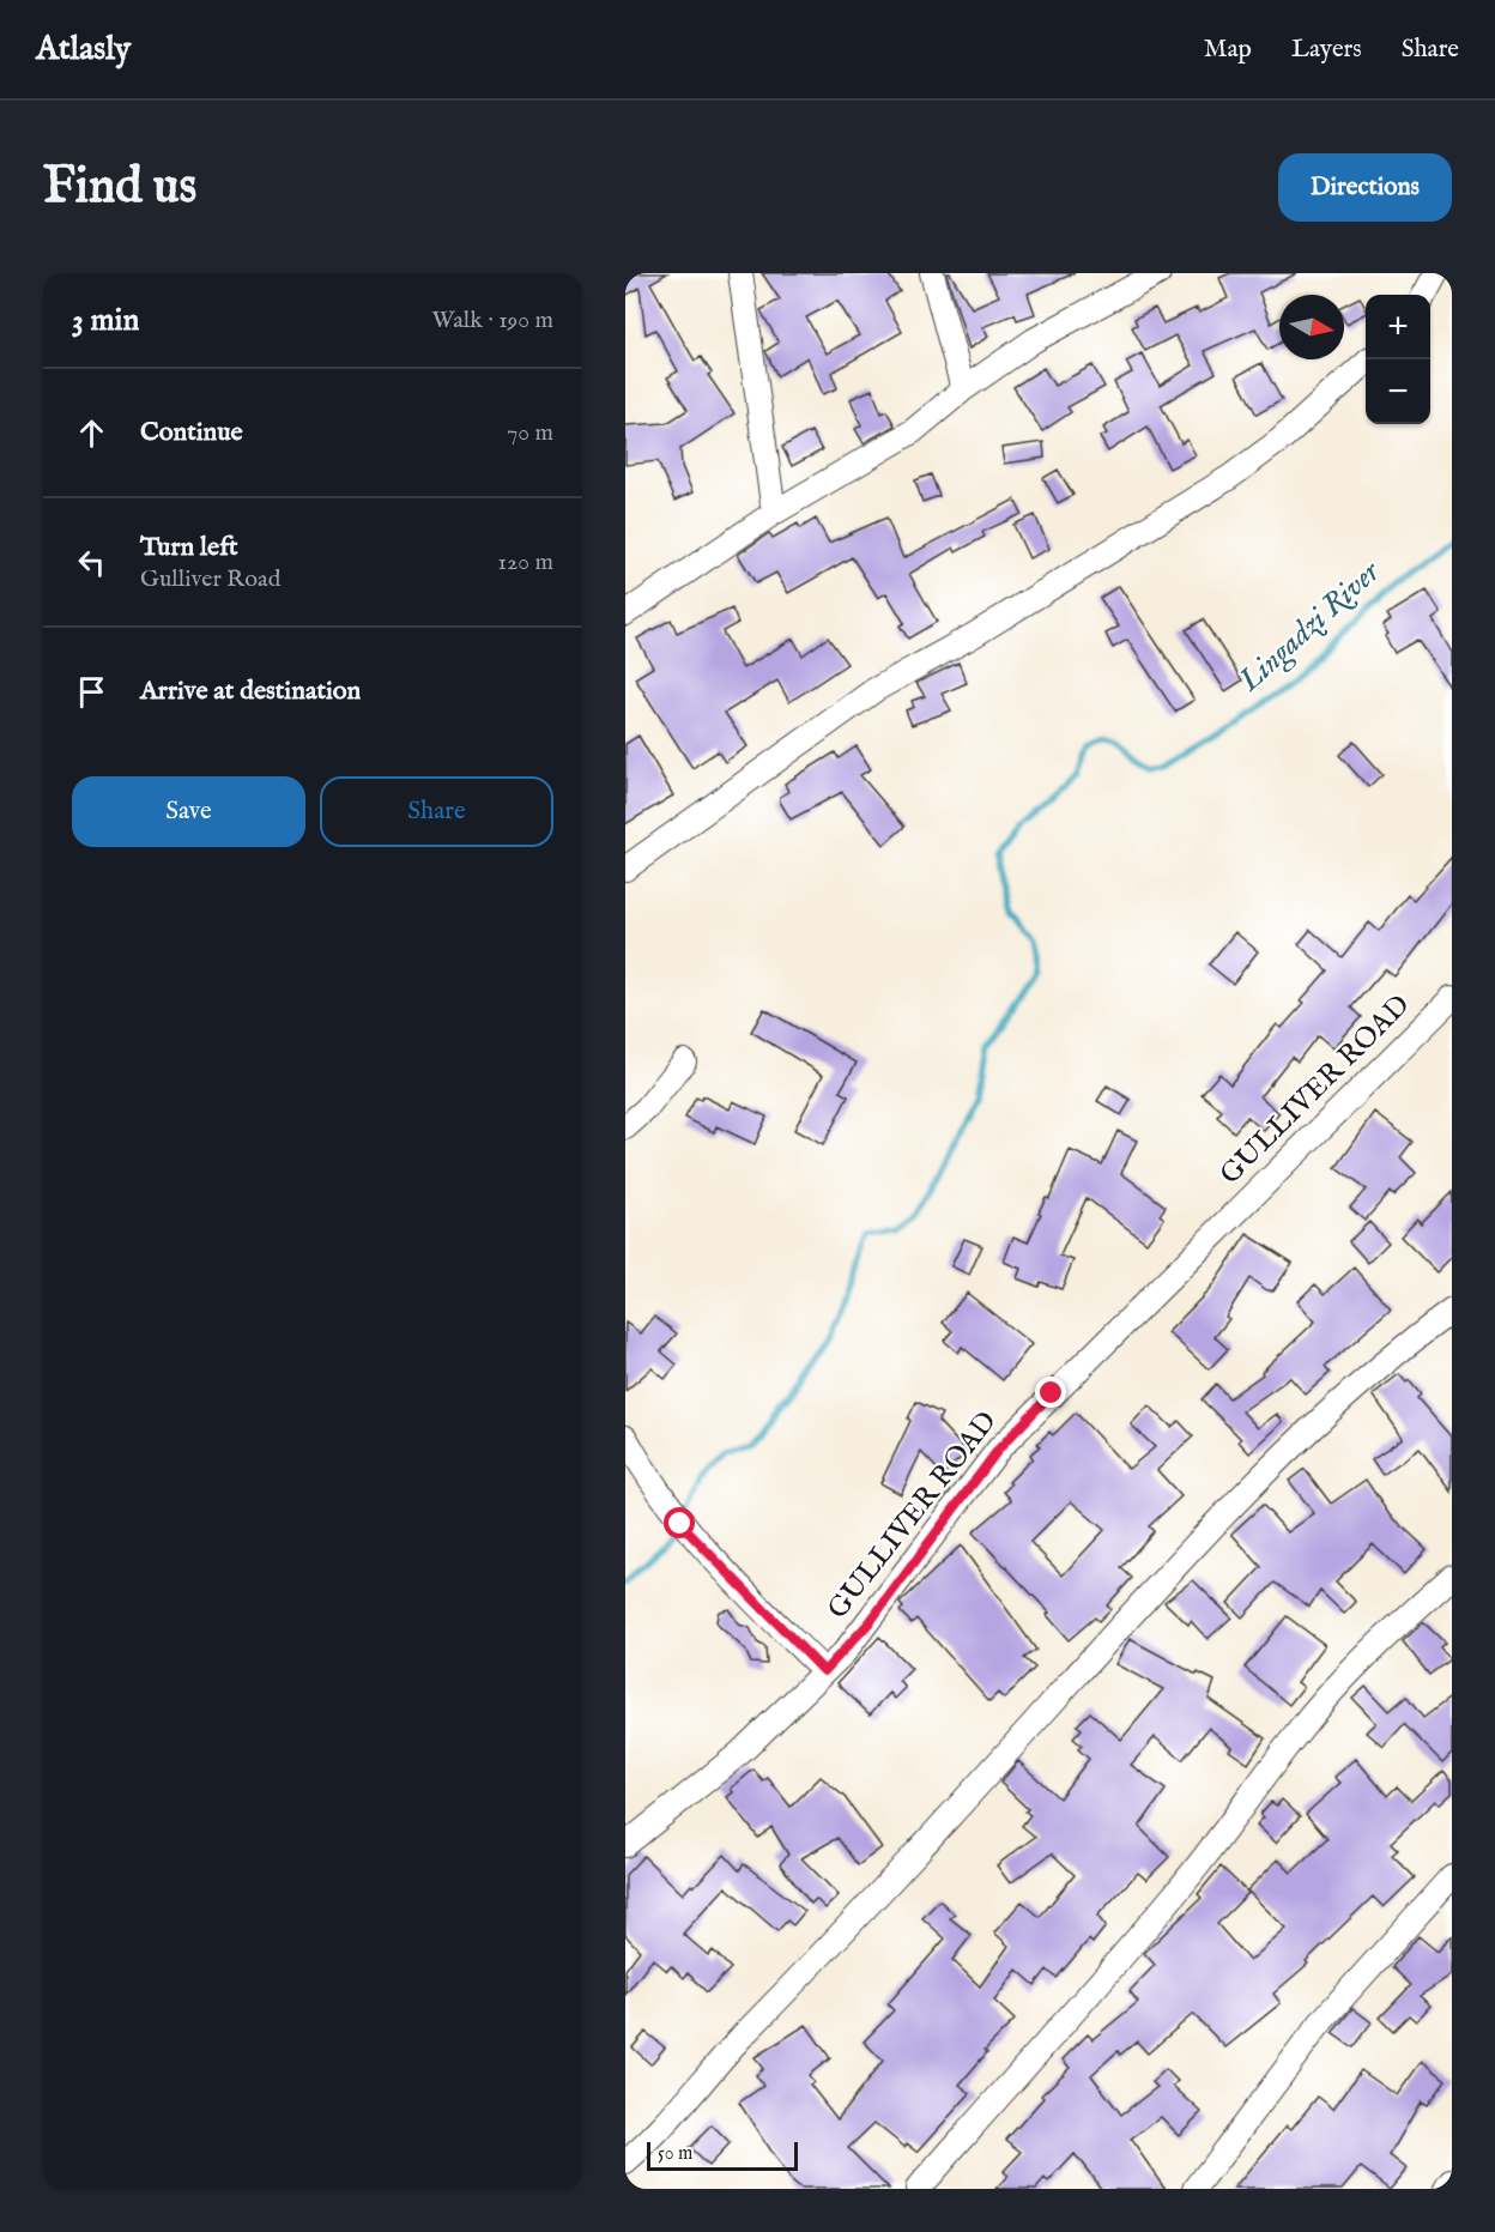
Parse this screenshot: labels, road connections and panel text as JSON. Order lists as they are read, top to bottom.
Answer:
{
  "streets": {
    "street": ["GULLIVER ROAD"]
  },
  "water": ["Lingadzi River"],
  "scale_bar": "50 m",
  "north": "right",
  "page": {
    "header": "Atlasly",
    "nav": ["Map", "Layers", "Share"],
    "buttons": [
      "Directions",
      ["Save", "Share"]
    ],
    "title": "Find us",
    "heading": ["3 min", "Walk · 190 m"],
    "map_buttons": ["+", "−"],
    "list": [
      ["Continue", "70 m"],
      ["Turn left", "Gulliver Road", "120 m"],
      "Arrive at destination"
    ],
    "scale": "50 m"
  }
}
